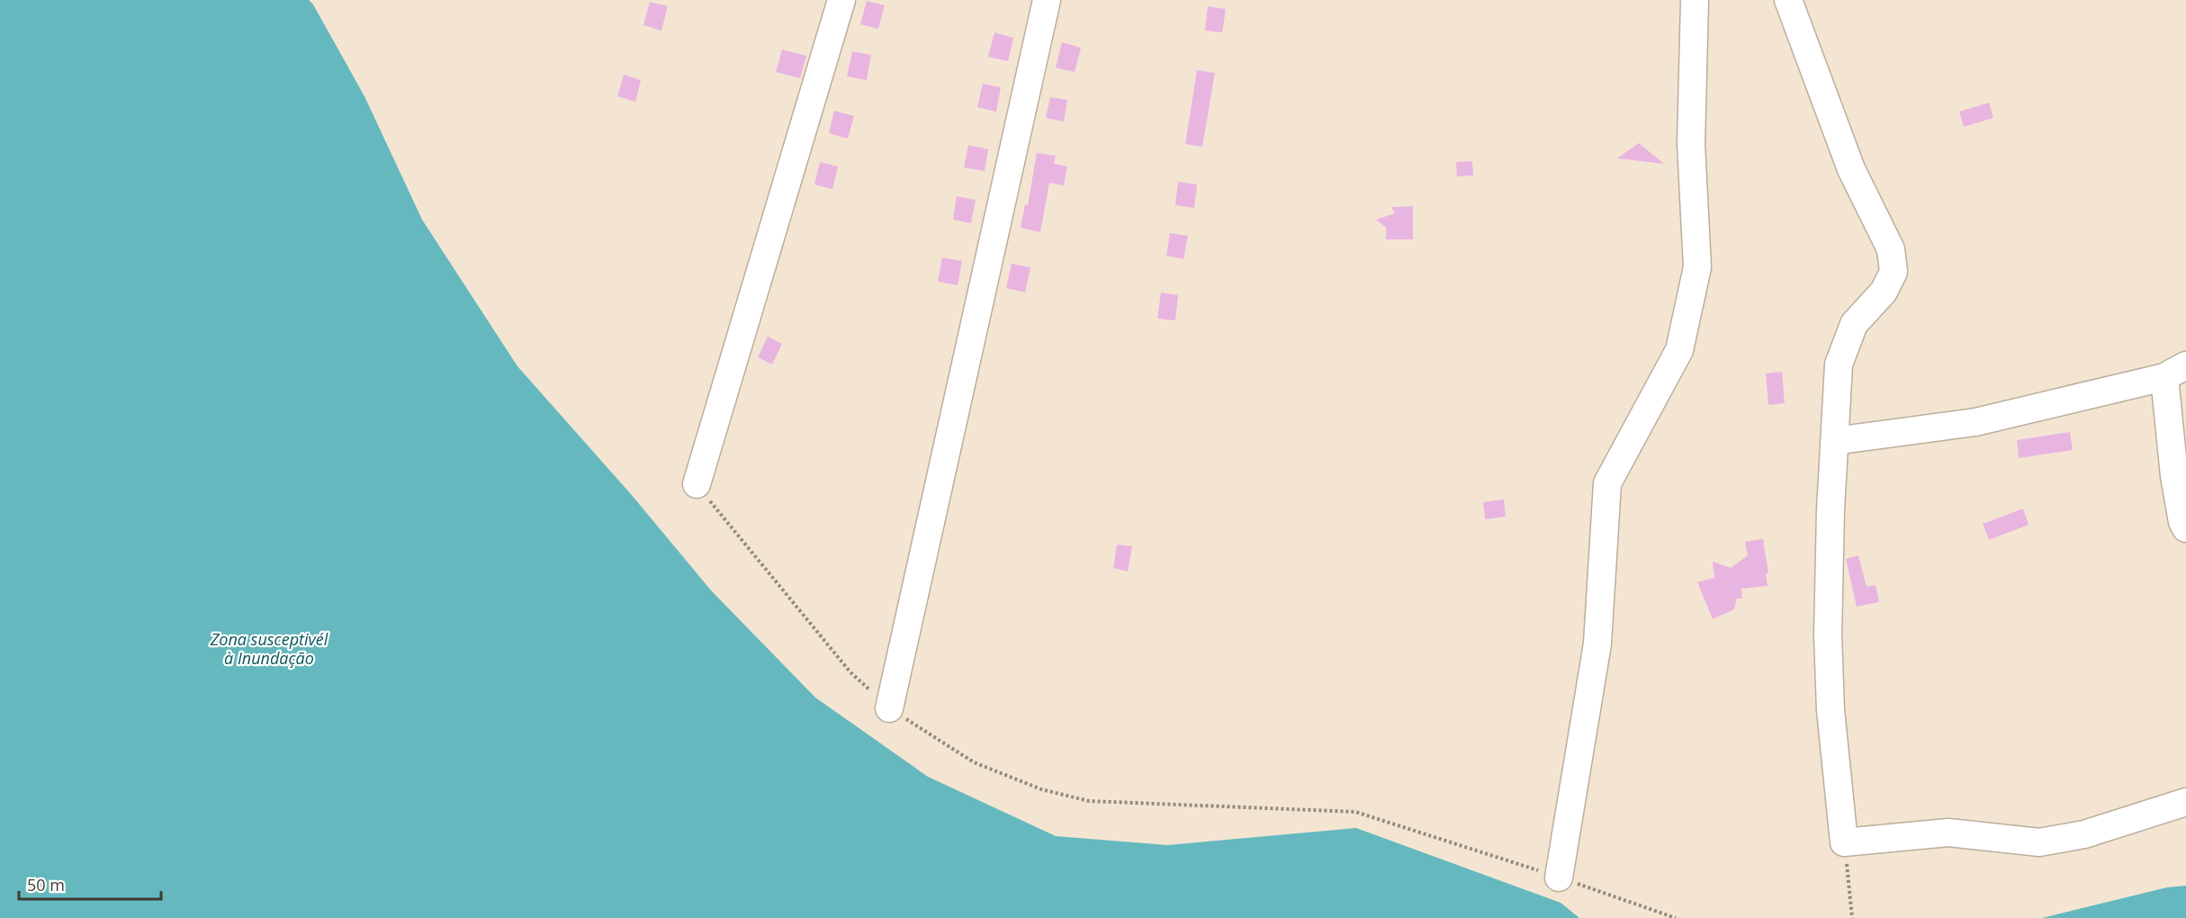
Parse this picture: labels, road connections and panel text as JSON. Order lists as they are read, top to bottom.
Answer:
{
  "water": ["Zona susceptivél à Inundação"],
  "scale_bar": "50 m"
}
